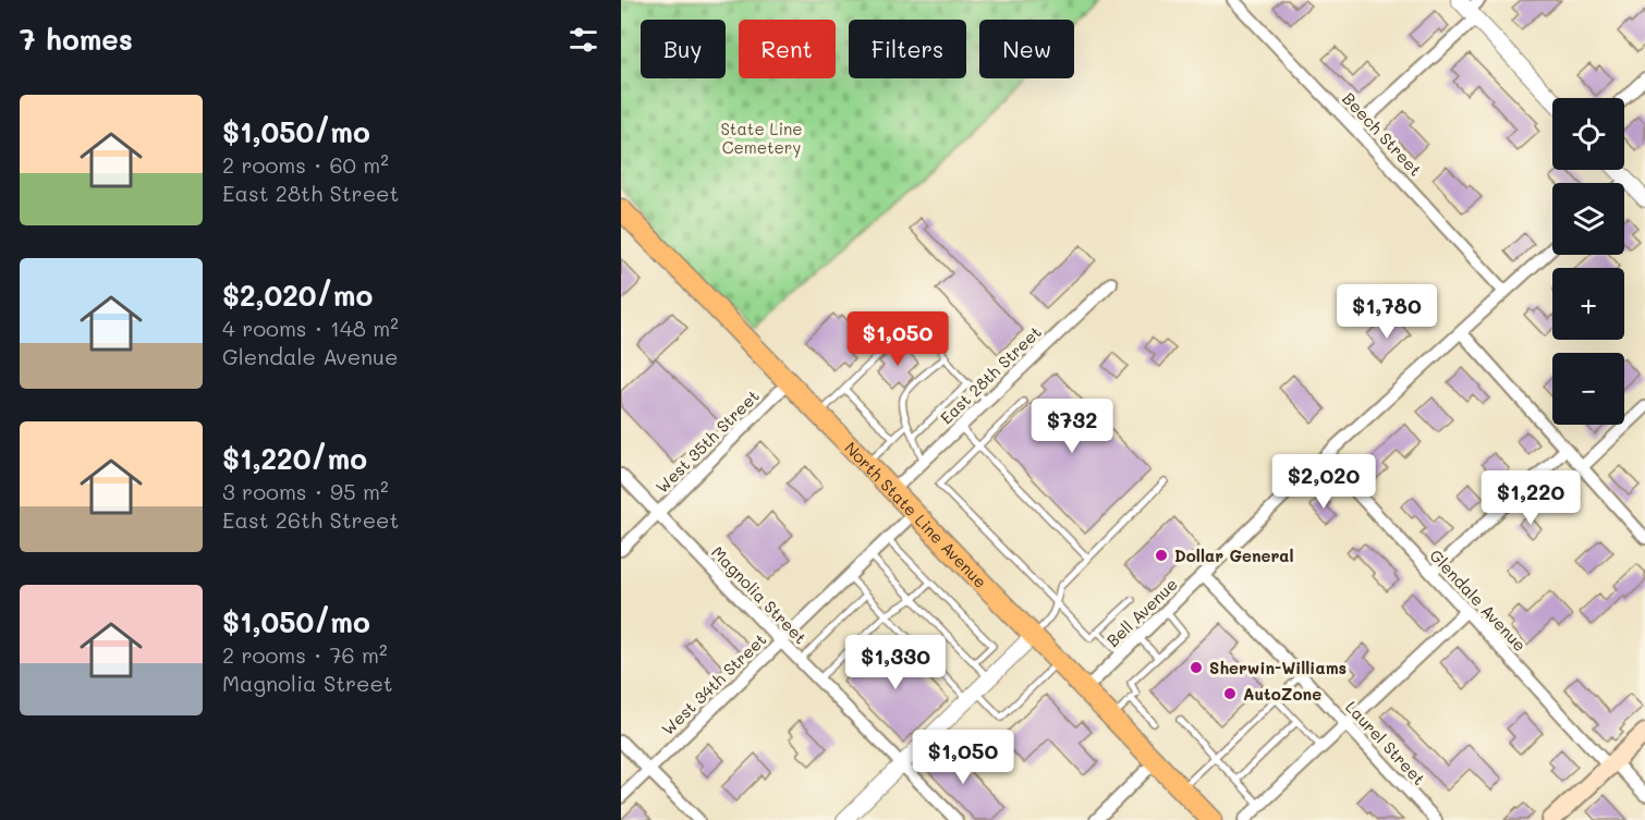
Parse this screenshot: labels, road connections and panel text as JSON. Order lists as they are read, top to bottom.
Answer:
{
  "streets": {
    "main road": ["North State Line Avenue"],
    "street": [
      "Beech Street",
      "East 28th Street",
      "West 35th Street",
      "Magnolia Street",
      "Glendale Avenue",
      "Bell Avenue",
      "West 34th Street",
      "Laurel Street"
    ]
  },
  "crossings": [
    ["Beech Street", "Bell Avenue"],
    ["East 28th Street", "North State Line Avenue"],
    ["West 35th Street", "North State Line Avenue"],
    ["West 35th Street", "Magnolia Street"],
    ["North State Line Avenue", "Bell Avenue"],
    ["North State Line Avenue", "West 34th Street"],
    ["Magnolia Street", "West 34th Street"],
    ["Glendale Avenue", "Bell Avenue"],
    ["Bell Avenue", "Laurel Street"]
  ],
  "parks": ["State Line Cemetery"],
  "places": ["Dollar General", "Sherwin-Williams", "AutoZone"],
  "page": {
    "heading": "7 homes",
    "chip": [
      "Buy",
      "Rent",
      "Filters",
      "New"
    ],
    "list": [
      {
        "name": "$1,050/mo",
        "note": "2 rooms · 60 m² · East 28th Street"
      },
      {
        "name": "$2,020/mo",
        "note": "4 rooms · 148 m² · Glendale Avenue"
      },
      {
        "name": "$1,220/mo",
        "note": "3 rooms · 95 m² · East 26th Street"
      },
      {
        "name": "$1,050/mo",
        "note": "2 rooms · 76 m² · Magnolia Street"
      }
    ],
    "map_buttons": ["+", "−"],
    "price": [
      "$1,780",
      "$1,050",
      "$732",
      "$2,020",
      "$1,220",
      "$1,330",
      "$1,050"
    ]
  }
}
